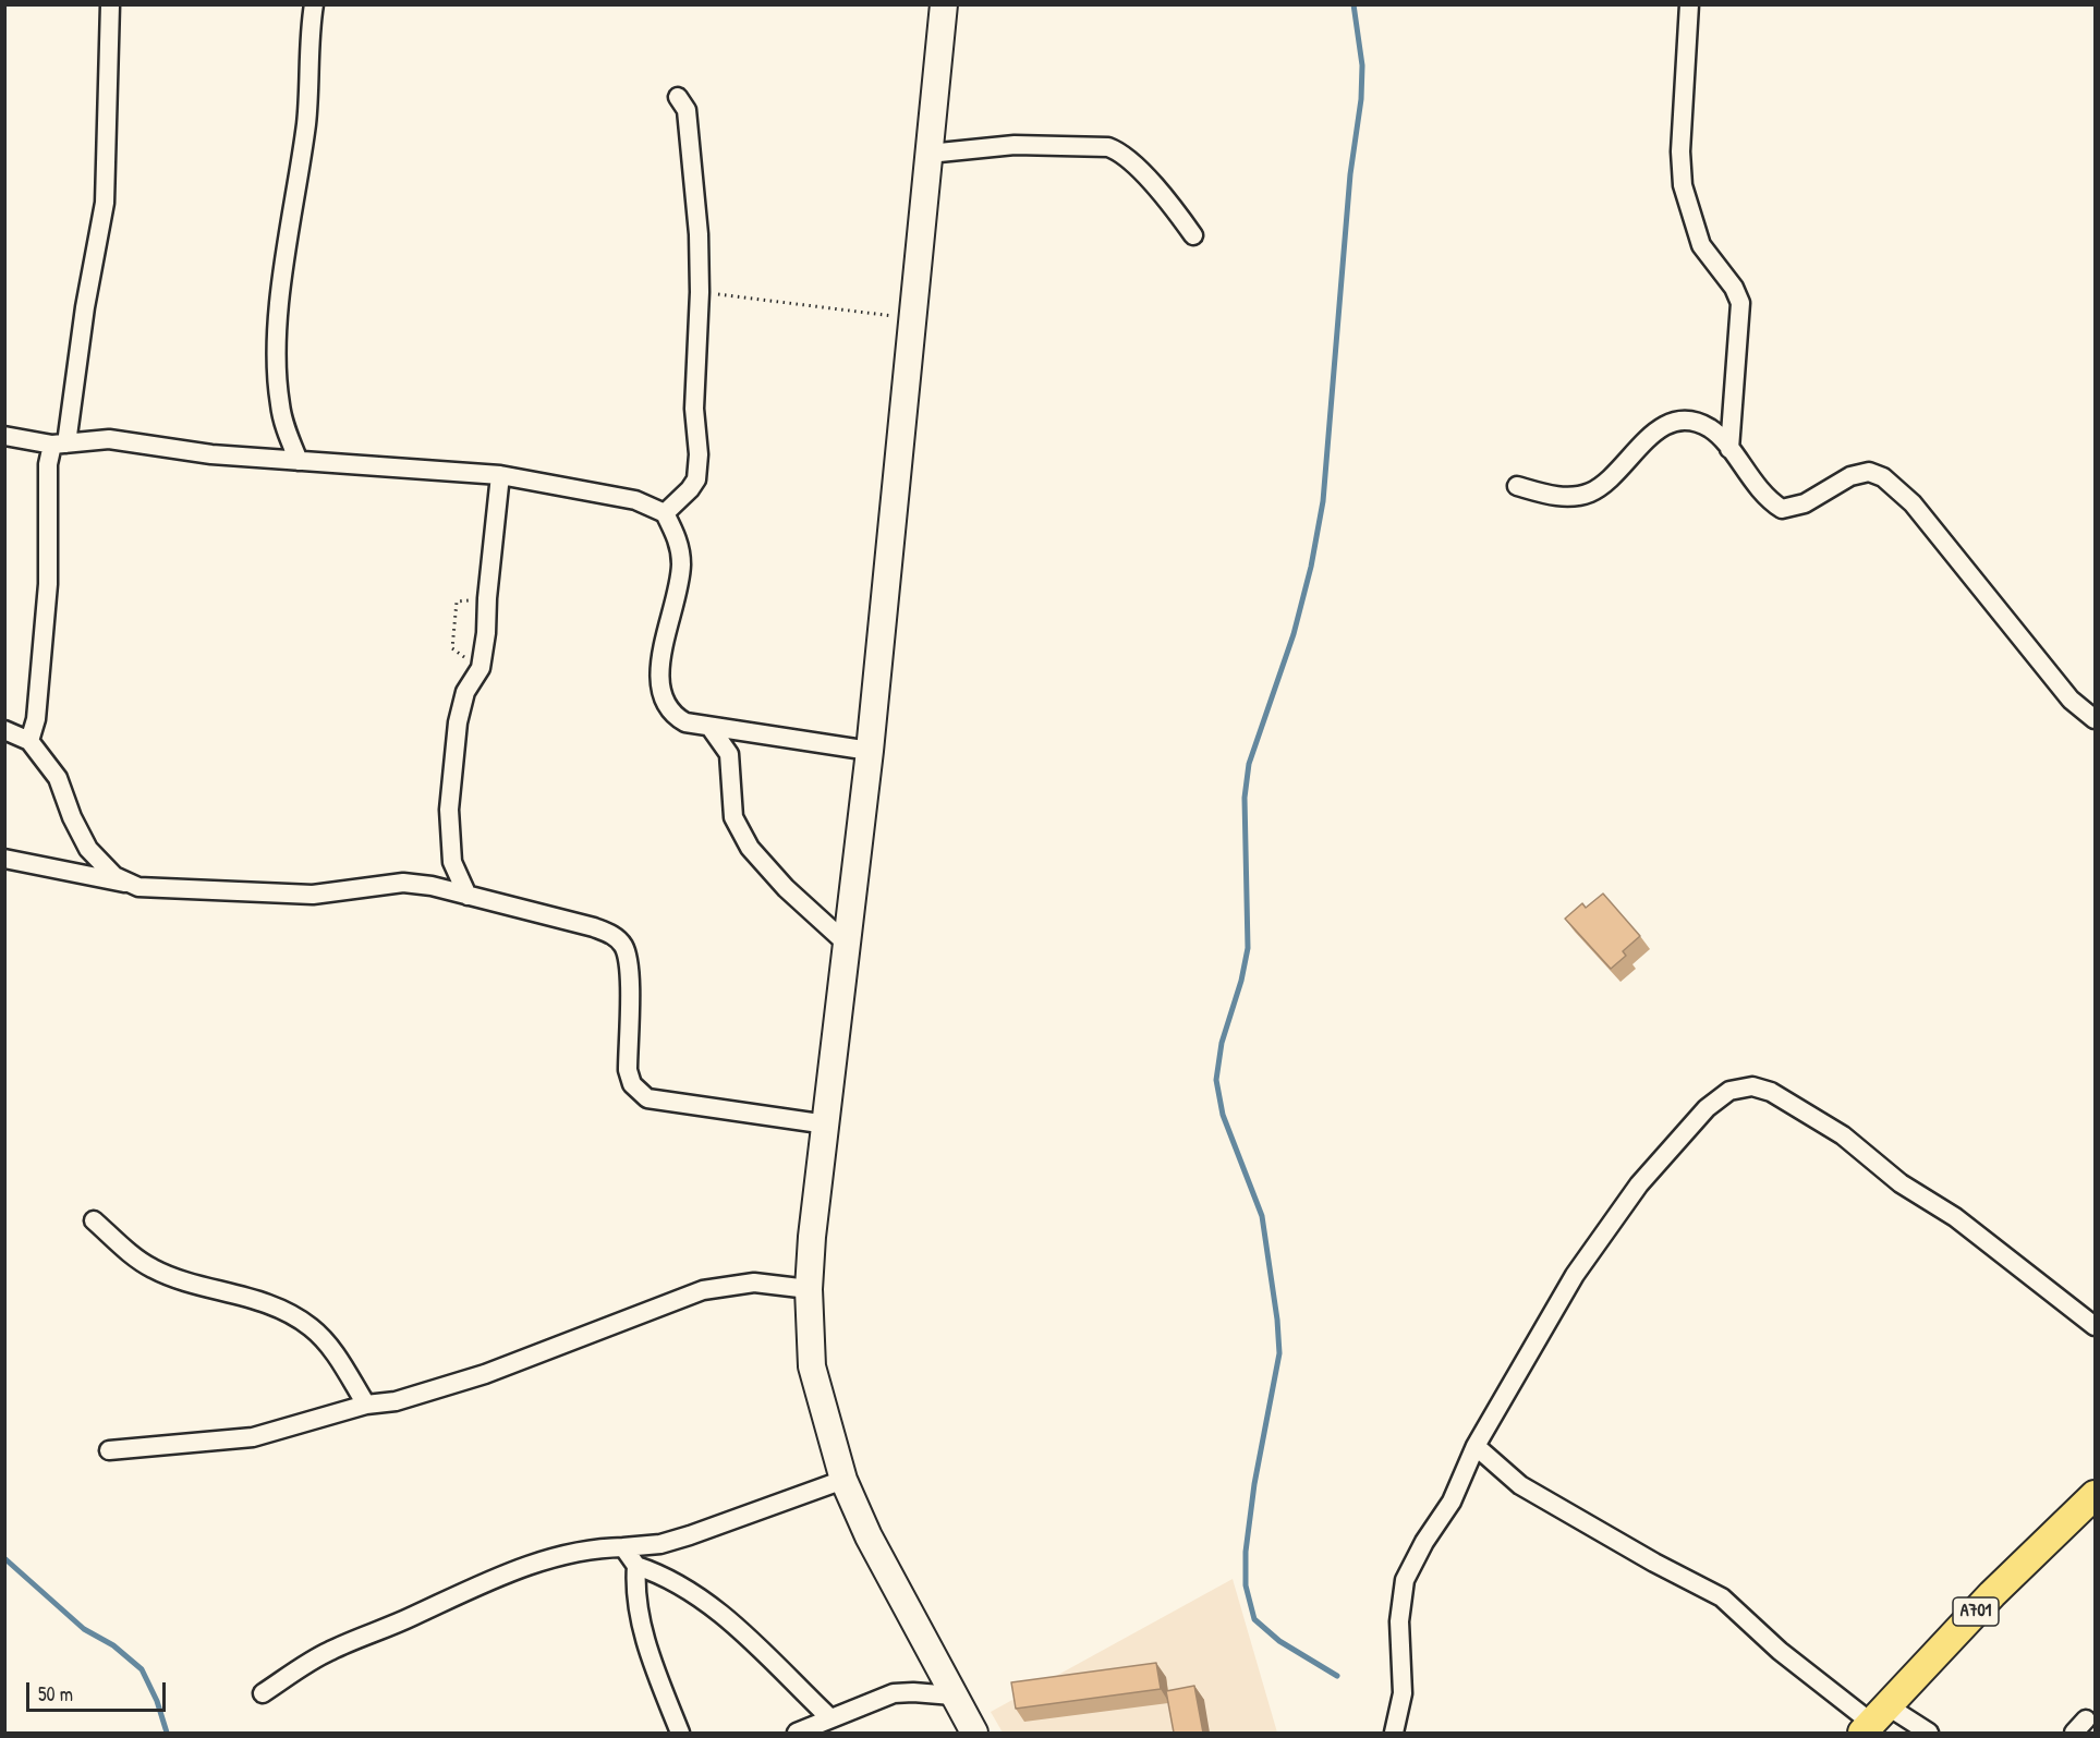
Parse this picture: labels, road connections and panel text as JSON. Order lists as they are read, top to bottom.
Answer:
{
  "streets": {
    "main road": ["A701"]
  },
  "scale_bar": "50 m"
}
